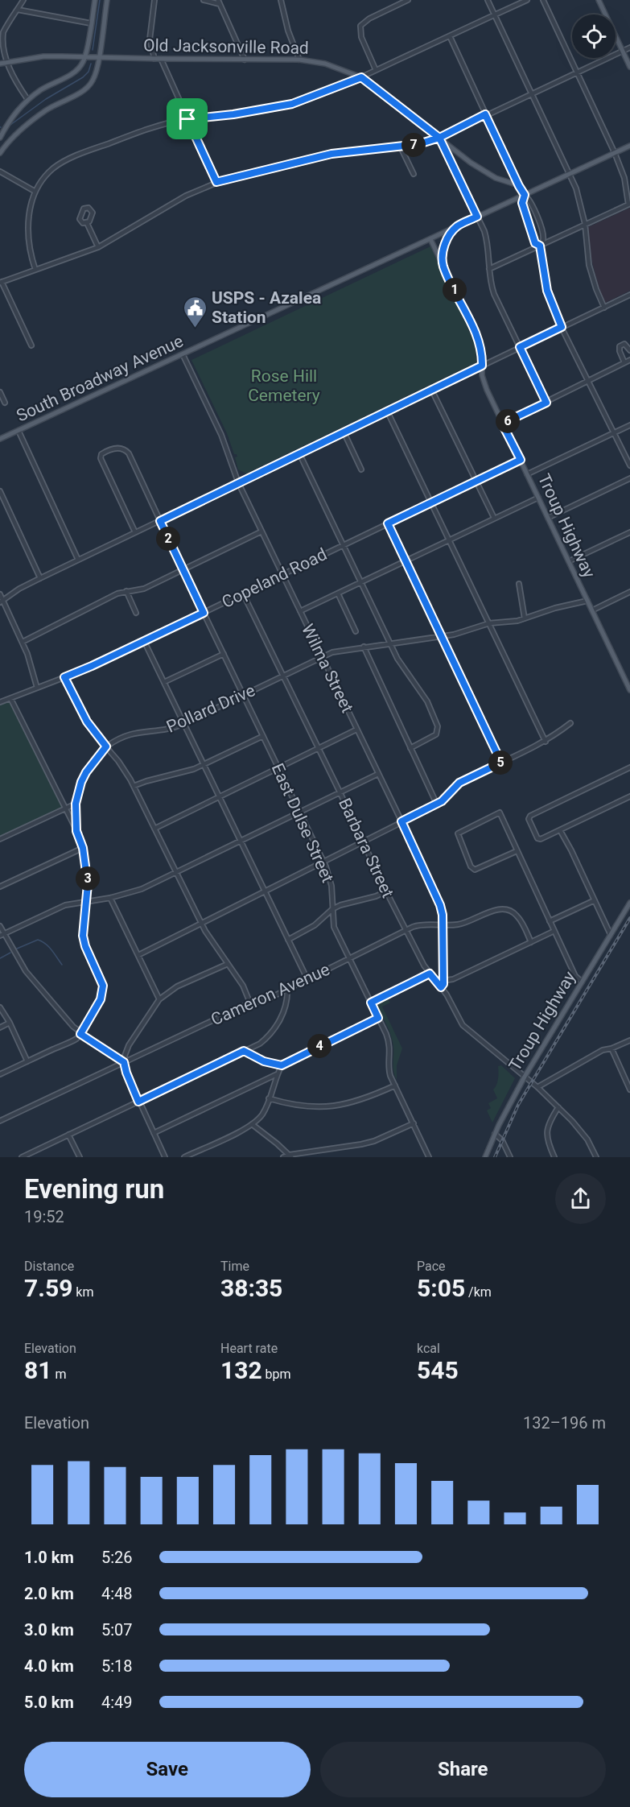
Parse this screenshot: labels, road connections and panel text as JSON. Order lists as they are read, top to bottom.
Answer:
{
  "streets": {
    "main road": ["Old Jacksonville Road", "South Broadway Avenue", "Troup Highway"],
    "street": [
      "Copeland Road",
      "Wilma Street",
      "Pollard Drive",
      "East Dulse Street",
      "Barbara Street",
      "Cameron Avenue"
    ]
  },
  "crossings": [
    ["South Broadway Avenue", "Troup Highway"],
    ["South Broadway Avenue", "Wilma Street"],
    ["Troup Highway", "Copeland Road"],
    ["Troup Highway", "Pollard Drive"],
    ["Troup Highway", "Barbara Street"],
    ["Copeland Road", "Wilma Street"],
    ["Copeland Road", "East Dulse Street"],
    ["Copeland Road", "Barbara Street"],
    ["Wilma Street", "Pollard Drive"],
    ["Wilma Street", "Barbara Street"],
    ["Wilma Street", "Cameron Avenue"],
    ["Pollard Drive", "East Dulse Street"],
    ["Pollard Drive", "Barbara Street"],
    ["East Dulse Street", "Cameron Avenue"],
    ["Barbara Street", "Cameron Avenue"]
  ],
  "parks": ["Rose Hill Cemetery"],
  "places": {
    "public building": ["USPS - Azalea Station"]
  },
  "page": {
    "pins": [
      "7",
      "1",
      "6",
      "2",
      "5",
      "3",
      "4"
    ],
    "heading": ["Evening run", "19:52"],
    "stats": [
      ["Distance", "7.59 km"],
      ["Time", "38:35"],
      ["Pace", "5:05 /km"],
      ["Elevation", "81 m"],
      ["Heart rate", "132 bpm"],
      ["kcal", "545"]
    ],
    "chart": ["Elevation", "132–196 m"],
    "list": [
      {
        "name": "1.0 km",
        "note": "5:26"
      },
      {
        "name": "2.0 km",
        "note": "4:48"
      },
      {
        "name": "3.0 km",
        "note": "5:07"
      },
      {
        "name": "4.0 km",
        "note": "5:18"
      },
      {
        "name": "5.0 km",
        "note": "4:49"
      }
    ],
    "buttons": ["Save", "Share"]
  }
}
